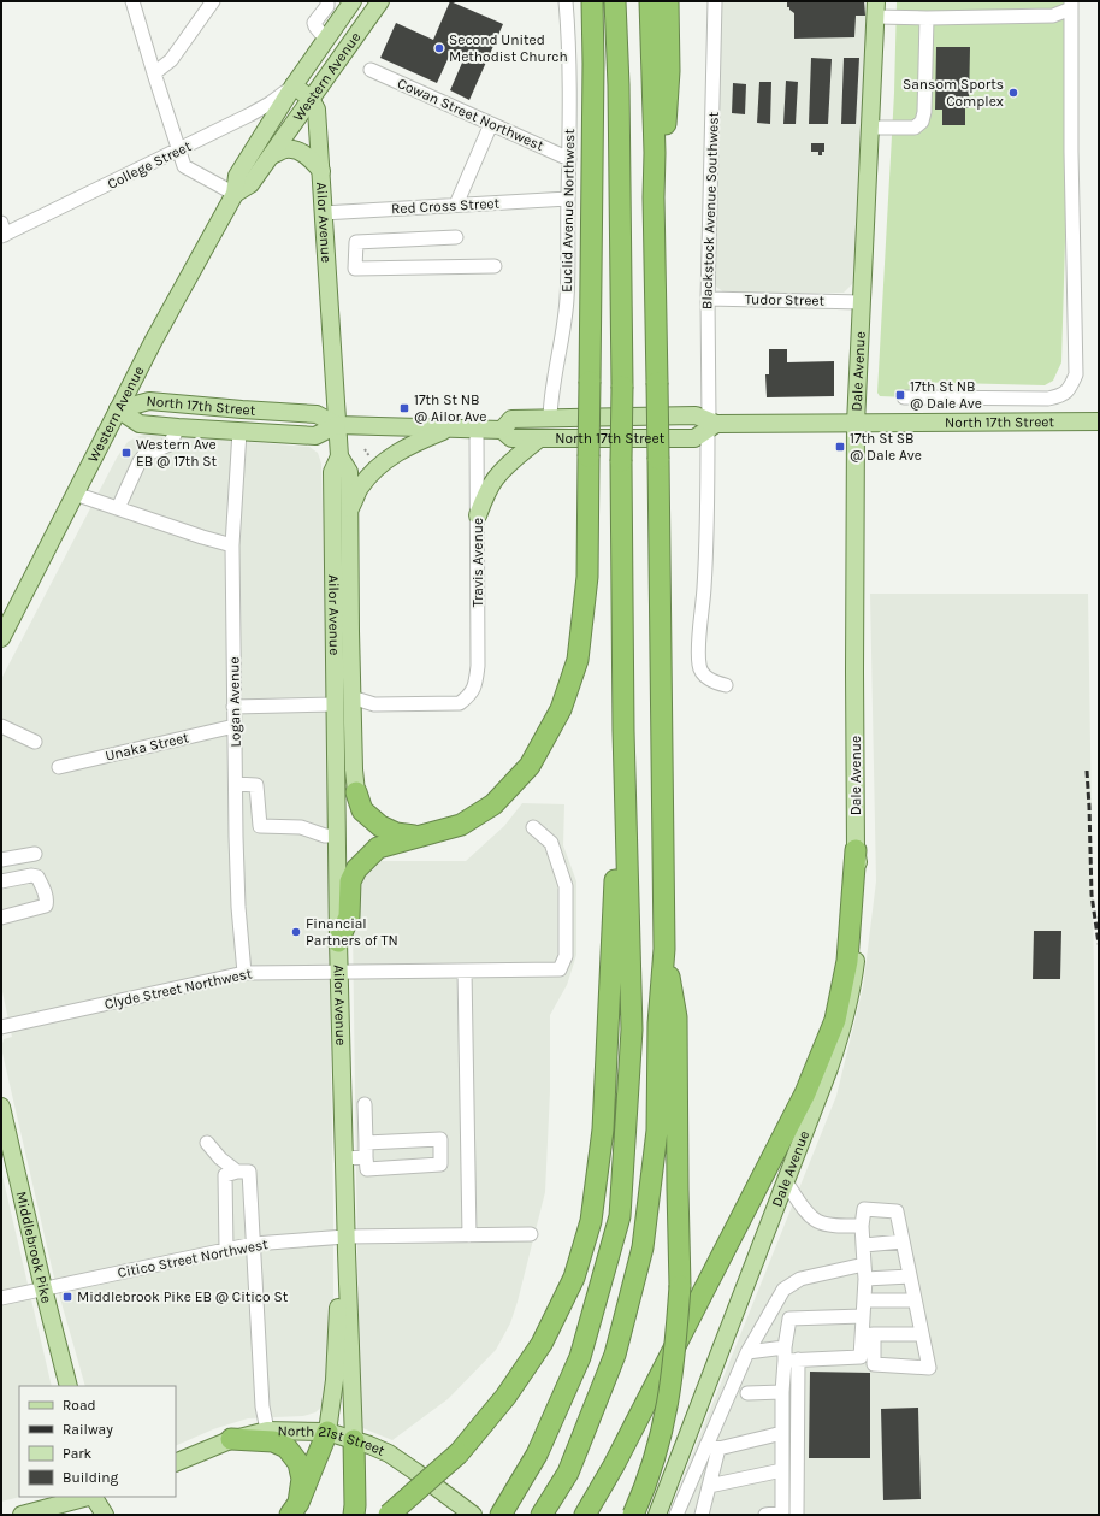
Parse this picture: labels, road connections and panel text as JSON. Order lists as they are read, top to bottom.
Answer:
{
  "streets": {
    "main road": [
      "Western Avenue",
      "Ailor Avenue",
      "Dale Avenue",
      "North 17th Street",
      "Middlebrook Pike",
      "North 21st Street"
    ],
    "street": [
      "Cowan Street Northwest",
      "College Street",
      "Red Cross Street",
      "Euclid Avenue Northwest",
      "Blackstock Avenue Southwest",
      "Tudor Street",
      "Travis Avenue",
      "Logan Avenue",
      "Unaka Street",
      "Clyde Street Northwest",
      "Citico Street Northwest"
    ]
  },
  "crossings": [
    ["Western Avenue", "College Street"],
    ["Western Avenue", "Ailor Avenue"],
    ["Western Avenue", "North 17th Street"],
    ["Cowan Street Northwest", "Euclid Avenue Northwest"],
    ["Red Cross Street", "Euclid Avenue Northwest"],
    ["Red Cross Street", "Ailor Avenue"],
    ["Euclid Avenue Northwest", "North 17th Street"],
    ["Blackstock Avenue Southwest", "Tudor Street"],
    ["Blackstock Avenue Southwest", "North 17th Street"],
    ["Ailor Avenue", "North 17th Street"],
    ["Ailor Avenue", "Travis Avenue"],
    ["Ailor Avenue", "Clyde Street Northwest"],
    ["Ailor Avenue", "Citico Street Northwest"],
    ["Ailor Avenue", "North 21st Street"],
    ["Tudor Street", "Dale Avenue"],
    ["Dale Avenue", "North 17th Street"],
    ["North 17th Street", "Travis Avenue"],
    ["North 17th Street", "Logan Avenue"],
    ["Logan Avenue", "Unaka Street"],
    ["Logan Avenue", "Clyde Street Northwest"],
    ["Middlebrook Pike", "Citico Street Northwest"]
  ],
  "places": {
    "other": ["Second United Methodist Church", "Sansom Sports Complex", "Financial Partners of TN"],
    "transit": [
      "17th St NB @ Dale Ave",
      "17th St NB @ Ailor Ave",
      "17th St SB @ Dale Ave",
      "Western Ave EB @ 17th St",
      "Middlebrook Pike EB @ Citico St"
    ]
  },
  "legend": [
    "Road",
    "Railway",
    "Park",
    "Building"
  ]
}
